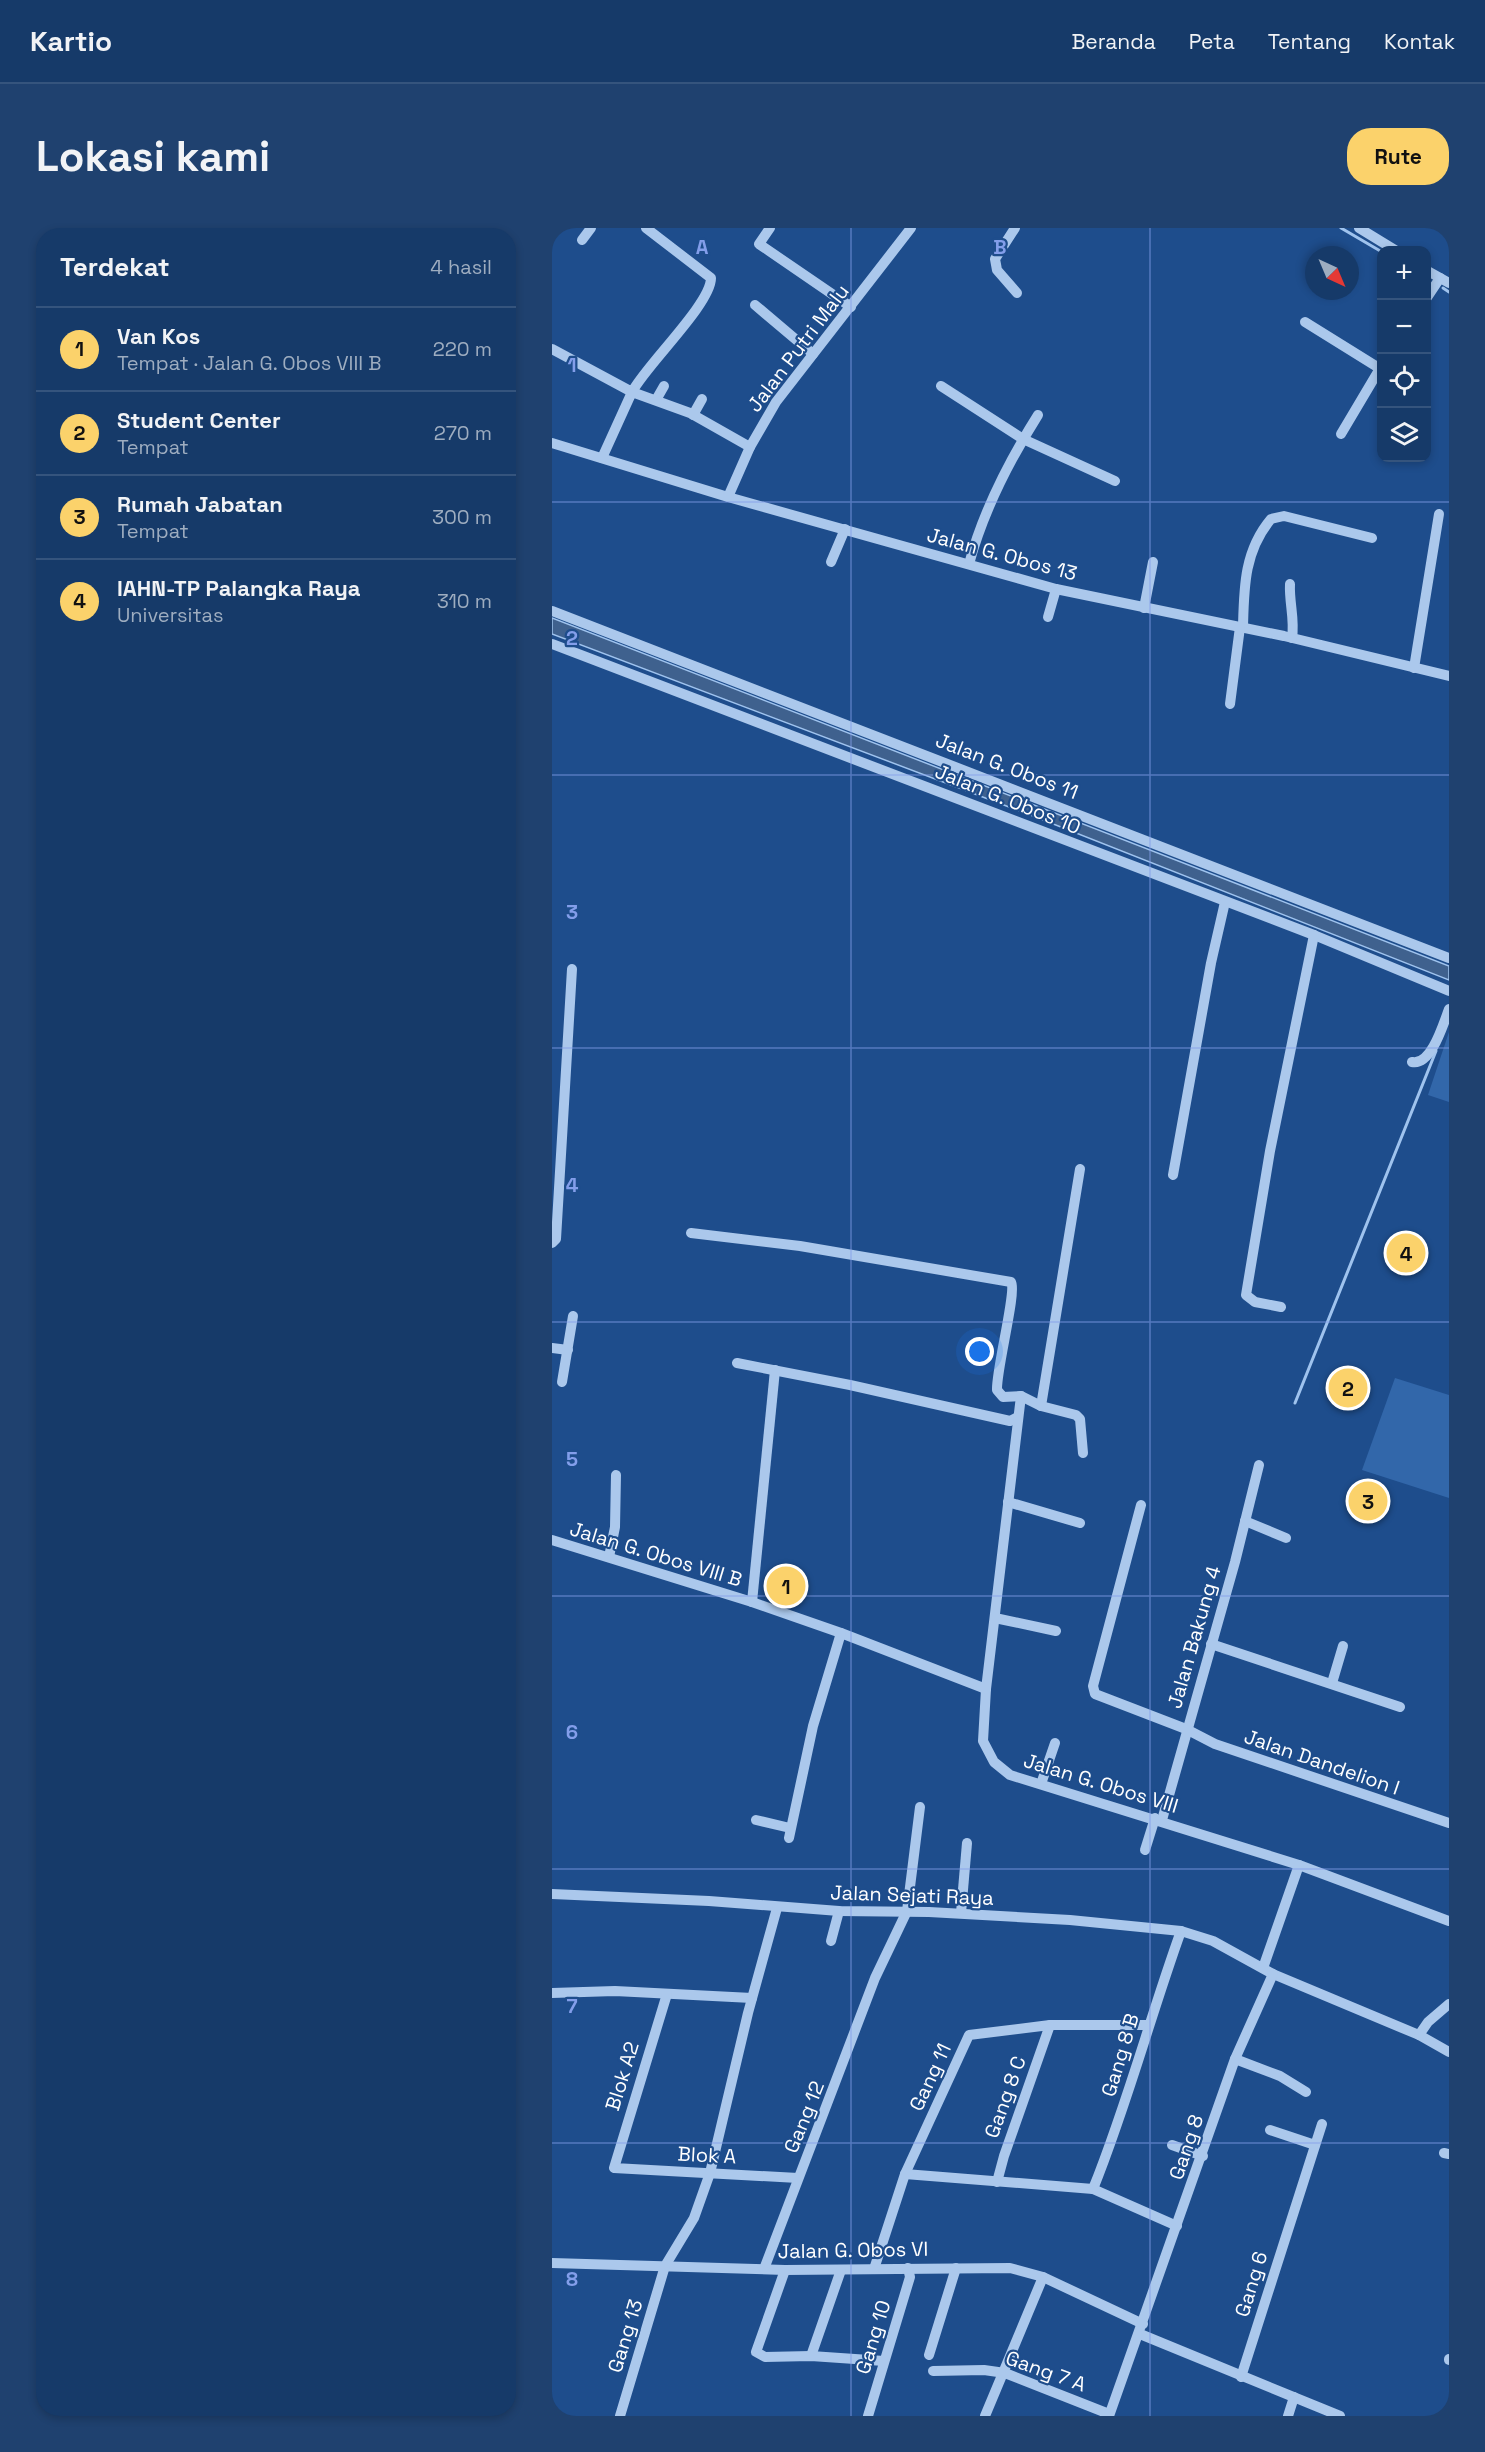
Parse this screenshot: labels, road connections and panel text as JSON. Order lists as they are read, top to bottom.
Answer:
{
  "streets": {
    "street": [
      "Jalan Putri Malu",
      "Jalan G. Obos 13",
      "Jalan G. Obos 11",
      "Jalan G. Obos 10",
      "Jalan G. Obos VIII B",
      "Jalan Bakung 4",
      "Jalan Dandelion I",
      "Jalan G. Obos VIII",
      "Jalan Sejati Raya",
      "Gang 8 B",
      "Blok A2",
      "Gang 11",
      "Gang 8 C",
      "Gang 12",
      "Gang 8",
      "Blok A",
      "Jalan G. Obos VI",
      "Gang 6",
      "Gang 13",
      "Gang 10",
      "Gang 7 A"
    ]
  },
  "crossings": [
    ["Jalan Putri Malu", "Jalan G. Obos 13"],
    ["Jalan G. Obos VIII B", "Jalan G. Obos VIII"],
    ["Jalan Bakung 4", "Jalan Dandelion I"],
    ["Jalan Bakung 4", "Jalan G. Obos VIII"],
    ["Jalan Sejati Raya", "Gang 8 B"],
    ["Jalan Sejati Raya", "Gang 12"],
    ["Jalan Sejati Raya", "Gang 8"],
    ["Jalan Sejati Raya", "Gang 13"],
    ["Gang 8 B", "Gang 11"],
    ["Blok A2", "Blok A"],
    ["Gang 11", "Gang 8 C"],
    ["Gang 11", "Jalan G. Obos VI"],
    ["Gang 12", "Blok A"],
    ["Gang 12", "Jalan G. Obos VI"],
    ["Gang 8", "Jalan G. Obos VI"],
    ["Gang 8", "Gang 7 A"],
    ["Blok A", "Gang 13"],
    ["Jalan G. Obos VI", "Gang 6"],
    ["Jalan G. Obos VI", "Gang 13"],
    ["Jalan G. Obos VI", "Gang 10"]
  ],
  "north": "bottom right",
  "page": {
    "header": "Kartio",
    "nav": [
      "Beranda",
      "Peta",
      "Tentang",
      "Kontak"
    ],
    "buttons": "Rute",
    "title": "Lokasi kami",
    "heading": ["Terdekat", "4 hasil"],
    "map_buttons": ["+", "−"],
    "list": [
      {
        "mark": "1",
        "name": "Van Kos",
        "note": "Tempat · Jalan G. Obos VIII B",
        "value": "220 m"
      },
      {
        "mark": "2",
        "name": "Student Center",
        "note": "Tempat",
        "value": "270 m"
      },
      {
        "mark": "3",
        "name": "Rumah Jabatan",
        "note": "Tempat",
        "value": "300 m"
      },
      {
        "mark": "4",
        "name": "IAHN-TP Palangka Raya",
        "note": "Universitas",
        "value": "310 m"
      }
    ],
    "pins": [
      "4",
      "2",
      "3",
      "1"
    ]
  },
  "grid": {
    "columns": ["A", "B"],
    "rows": [
      "1",
      "2",
      "3",
      "4",
      "5",
      "6",
      "7",
      "8"
    ]
  }
}
